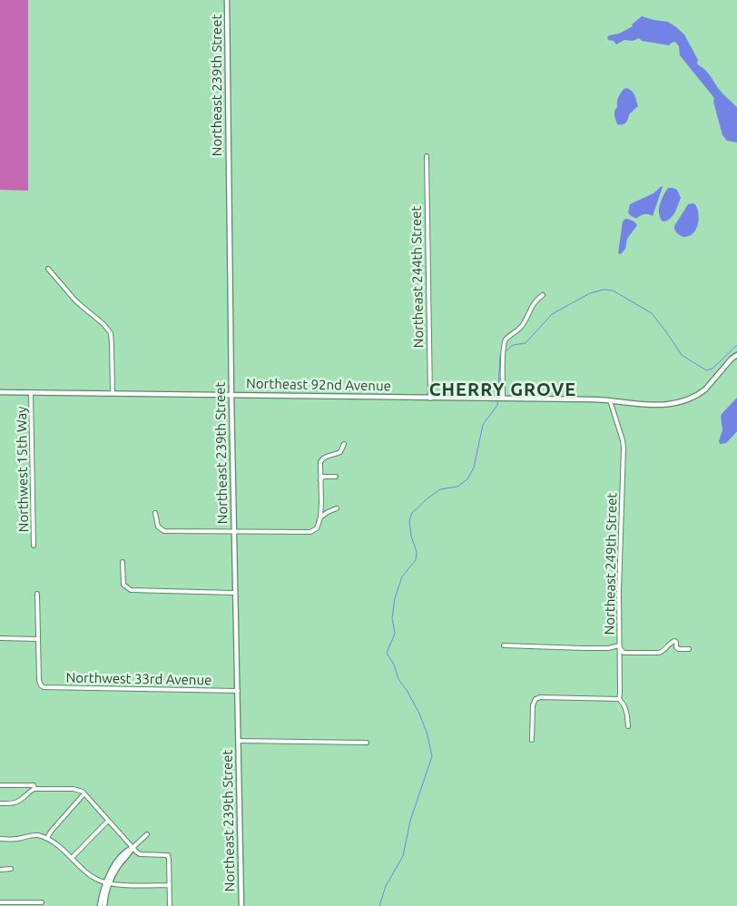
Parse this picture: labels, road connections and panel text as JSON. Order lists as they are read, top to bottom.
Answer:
{
  "streets": {
    "street": [
      "Northeast 239th Street",
      "Northeast 244th Street",
      "Northeast 92nd Avenue",
      "Northwest 15th Way",
      "Northeast 249th Street",
      "Northwest 33rd Avenue"
    ]
  },
  "crossings": [
    ["Northeast 239th Street", "Northeast 92nd Avenue"],
    ["Northeast 239th Street", "Northwest 33rd Avenue"],
    ["Northeast 244th Street", "Northeast 92nd Avenue"],
    ["Northeast 92nd Avenue", "Northwest 15th Way"],
    ["Northeast 92nd Avenue", "Northeast 249th Street"]
  ],
  "districts": ["CHERRY GROVE"]
}
